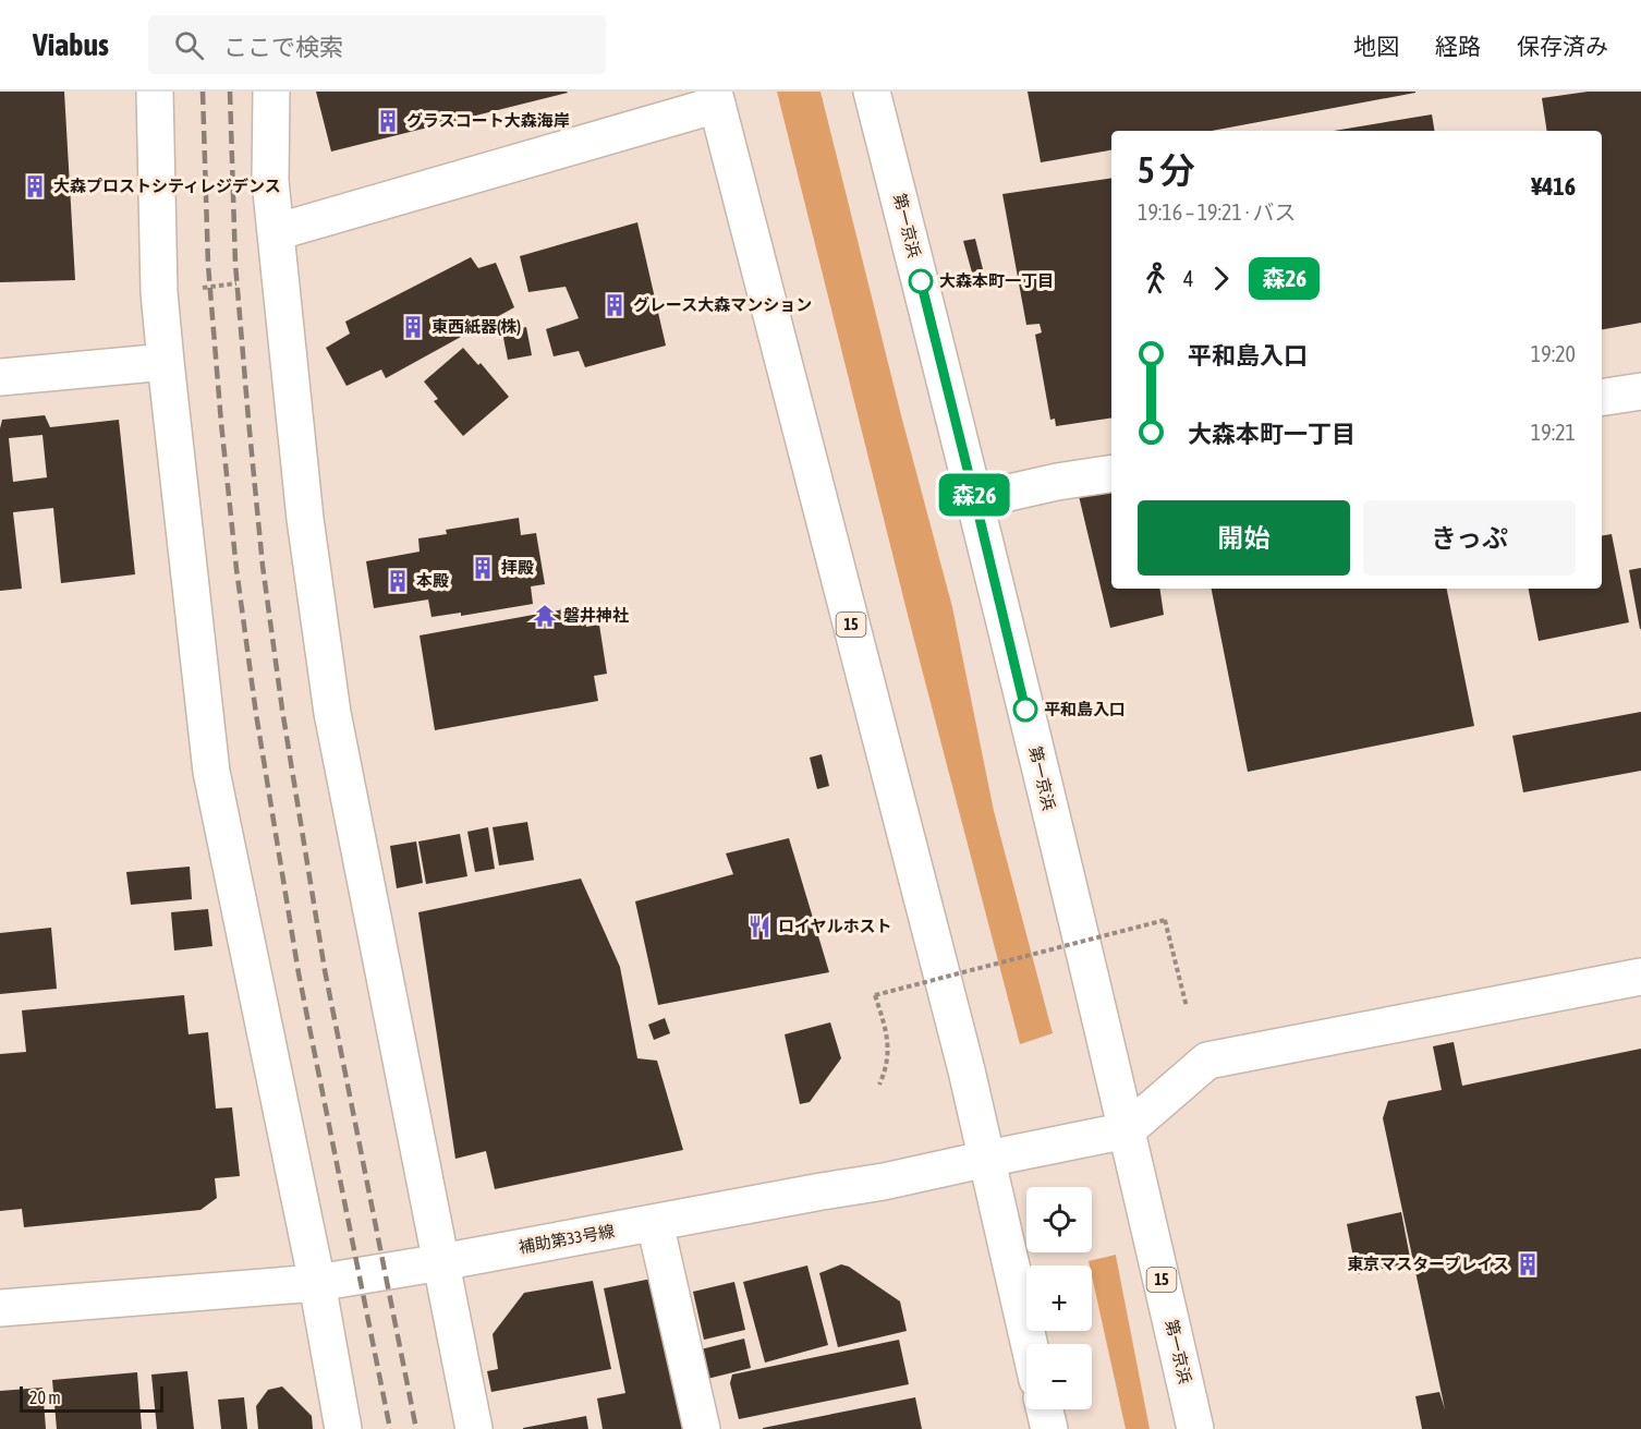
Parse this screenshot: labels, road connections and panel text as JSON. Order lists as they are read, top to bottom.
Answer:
{
  "streets": {
    "main road": ["第一京浜", "15", "補助第33号線"]
  },
  "crossings": [
    ["第一京浜", "補助第33号線"],
    ["15", "補助第33号線"]
  ],
  "places": {
    "building": [
      "グラスコート大森海岸",
      "大森プロストシティレジデンス",
      "グレース大森マンション",
      "東西紙器(株)",
      "拝殿",
      "本殿",
      "東京マスタープレイス"
    ],
    "other": ["大森本町一丁目", "平和島入口"],
    "temple": ["磐井神社"],
    "restaurant": ["ロイヤルホスト"]
  },
  "lines": ["bus line 森26"],
  "scale_bar": "20 m",
  "page": {
    "header": "Viabus",
    "search": "ここで検索",
    "nav": ["地図", "経路", "保存済み"],
    "on_map": "森26",
    "heading": ["5 分", "19:16 – 19:21 · バス", "¥416"],
    "legs": ["4", "森26"],
    "list": [
      {
        "name": "平和島入口",
        "value": "19:20"
      },
      {
        "name": "大森本町一丁目",
        "value": "19:21"
      }
    ],
    "buttons": ["開始", "きっぷ"],
    "map_buttons": ["+", "−"],
    "scale": "20 m"
  }
}
